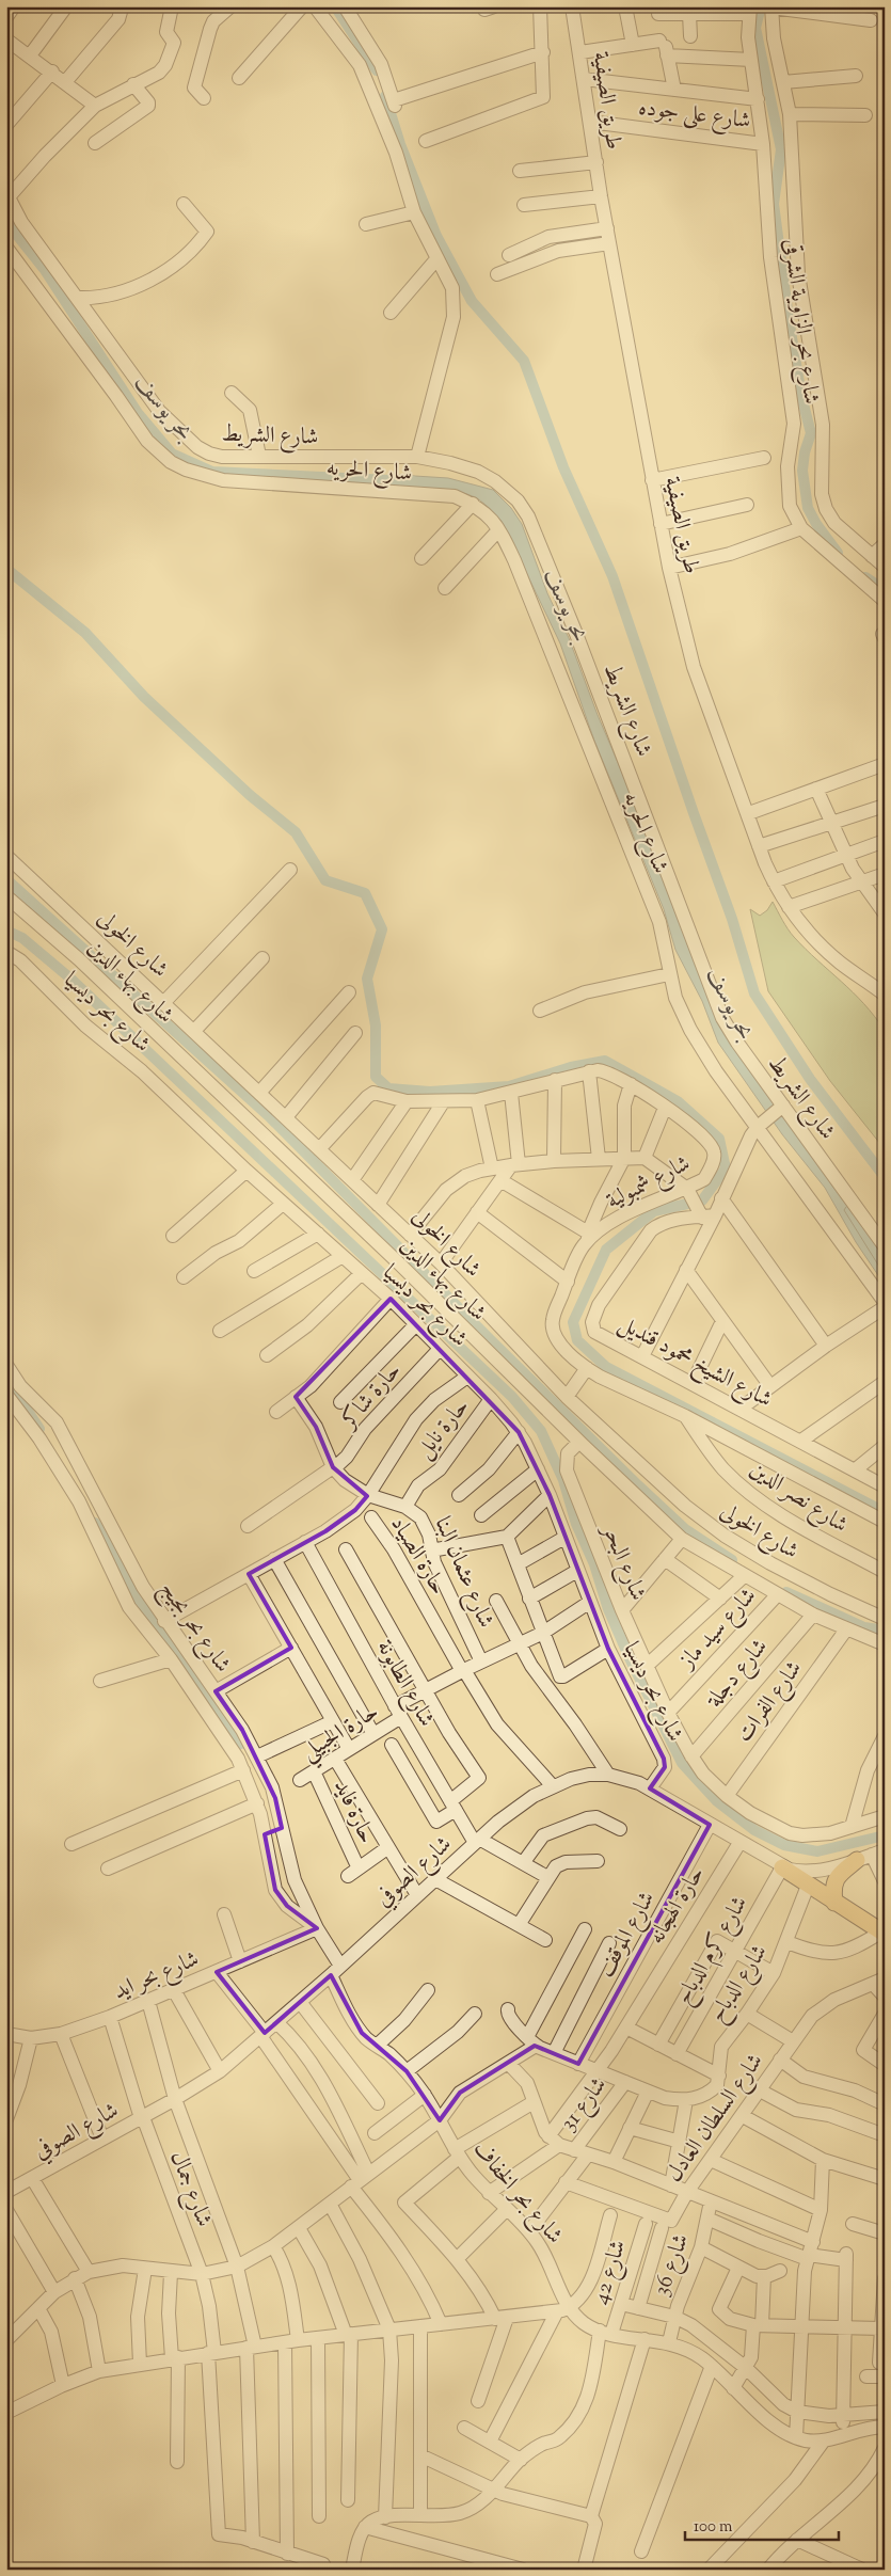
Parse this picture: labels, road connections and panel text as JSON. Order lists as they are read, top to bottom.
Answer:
{
  "streets": {
    "street": [
      "طريق الصيفية",
      "شارع على جوده",
      "شارع بحر الزاوية الشرقى",
      "شارع الشريط",
      "شارع الحريه",
      "شارع الخولى",
      "شارع بهاء الدين",
      "شارع بحر ديسيا",
      "شارع شمبولية",
      "شارع الشيخ محمود قنديل",
      "حارة شاكر",
      "حارة نايل",
      "شارع نصر الدين",
      "حارة الصياد",
      "شارع البحر",
      "شارع عثمان البنا",
      "شارع بحر بجيج",
      "شارع سيد ماز",
      "شارع دجلة",
      "شارع الطابونة",
      "شارع الفرات",
      "حارة الجبيلي",
      "حارة فايد",
      "شارع الصوفي",
      "حارة الهجانه",
      "شارع الموقف",
      "شارع كرم الدباح",
      "شارع بحر ايد",
      "شارع الدباح",
      "شارع 31",
      "شارع السلطان العادل",
      "شارع جمال",
      "شارع بحر الخفاف",
      "شارع 36",
      "شارع 42"
    ]
  },
  "crossings": [
    ["طريق الصيفية", "شارع على جوده"],
    ["شارع على جوده", "شارع بحر الزاوية الشرقى"],
    ["شارع الخولى", "شارع شمبولية"],
    ["شارع بهاء الدين", "شارع البحر"],
    ["شارع بهاء الدين", "شارع سيد ماز"],
    ["شارع بهاء الدين", "شارع دجلة"],
    ["شارع بهاء الدين", "شارع الفرات"],
    ["شارع بحر ديسيا", "حارة شاكر"],
    ["شارع بحر ديسيا", "حارة نايل"],
    ["شارع بحر ديسيا", "حارة الجبيلي"],
    ["شارع بحر ديسيا", "شارع الصوفي"],
    ["شارع شمبولية", "شارع نصر الدين"],
    ["حارة شاكر", "شارع عثمان البنا"],
    ["حارة نايل", "شارع عثمان البنا"],
    ["حارة الصياد", "حارة الجبيلي"],
    ["حارة الصياد", "شارع الصوفي"],
    ["شارع البحر", "شارع سيد ماز"],
    ["شارع البحر", "شارع دجلة"],
    ["شارع البحر", "شارع الفرات"],
    ["شارع عثمان البنا", "حارة الجبيلي"],
    ["شارع بحر بجيج", "شارع الصوفي"],
    ["شارع بحر بجيج", "شارع بحر ايد"],
    ["شارع بحر بجيج", "شارع بحر الخفاف"],
    ["شارع الطابونة", "حارة الجبيلي"],
    ["شارع الطابونة", "شارع الصوفي"],
    ["حارة الجبيلي", "حارة فايد"],
    ["شارع الصوفي", "حارة الهجانه"],
    ["شارع الصوفي", "شارع الموقف"],
    ["شارع الصوفي", "شارع كرم الدباح"],
    ["شارع الصوفي", "شارع جمال"],
    ["شارع الصوفي", "شارع بحر الخفاف"],
    ["حارة الهجانه", "شارع بحر الخفاف"],
    ["شارع بحر ايد", "شارع جمال"],
    ["شارع 31", "شارع السلطان العادل"],
    ["شارع 31", "شارع بحر الخفاف"],
    ["شارع بحر الخفاف", "شارع 36"],
    ["شارع بحر الخفاف", "شارع 42"]
  ],
  "water": ["بحر يوسف"],
  "scale_bar": "100 m"
}
